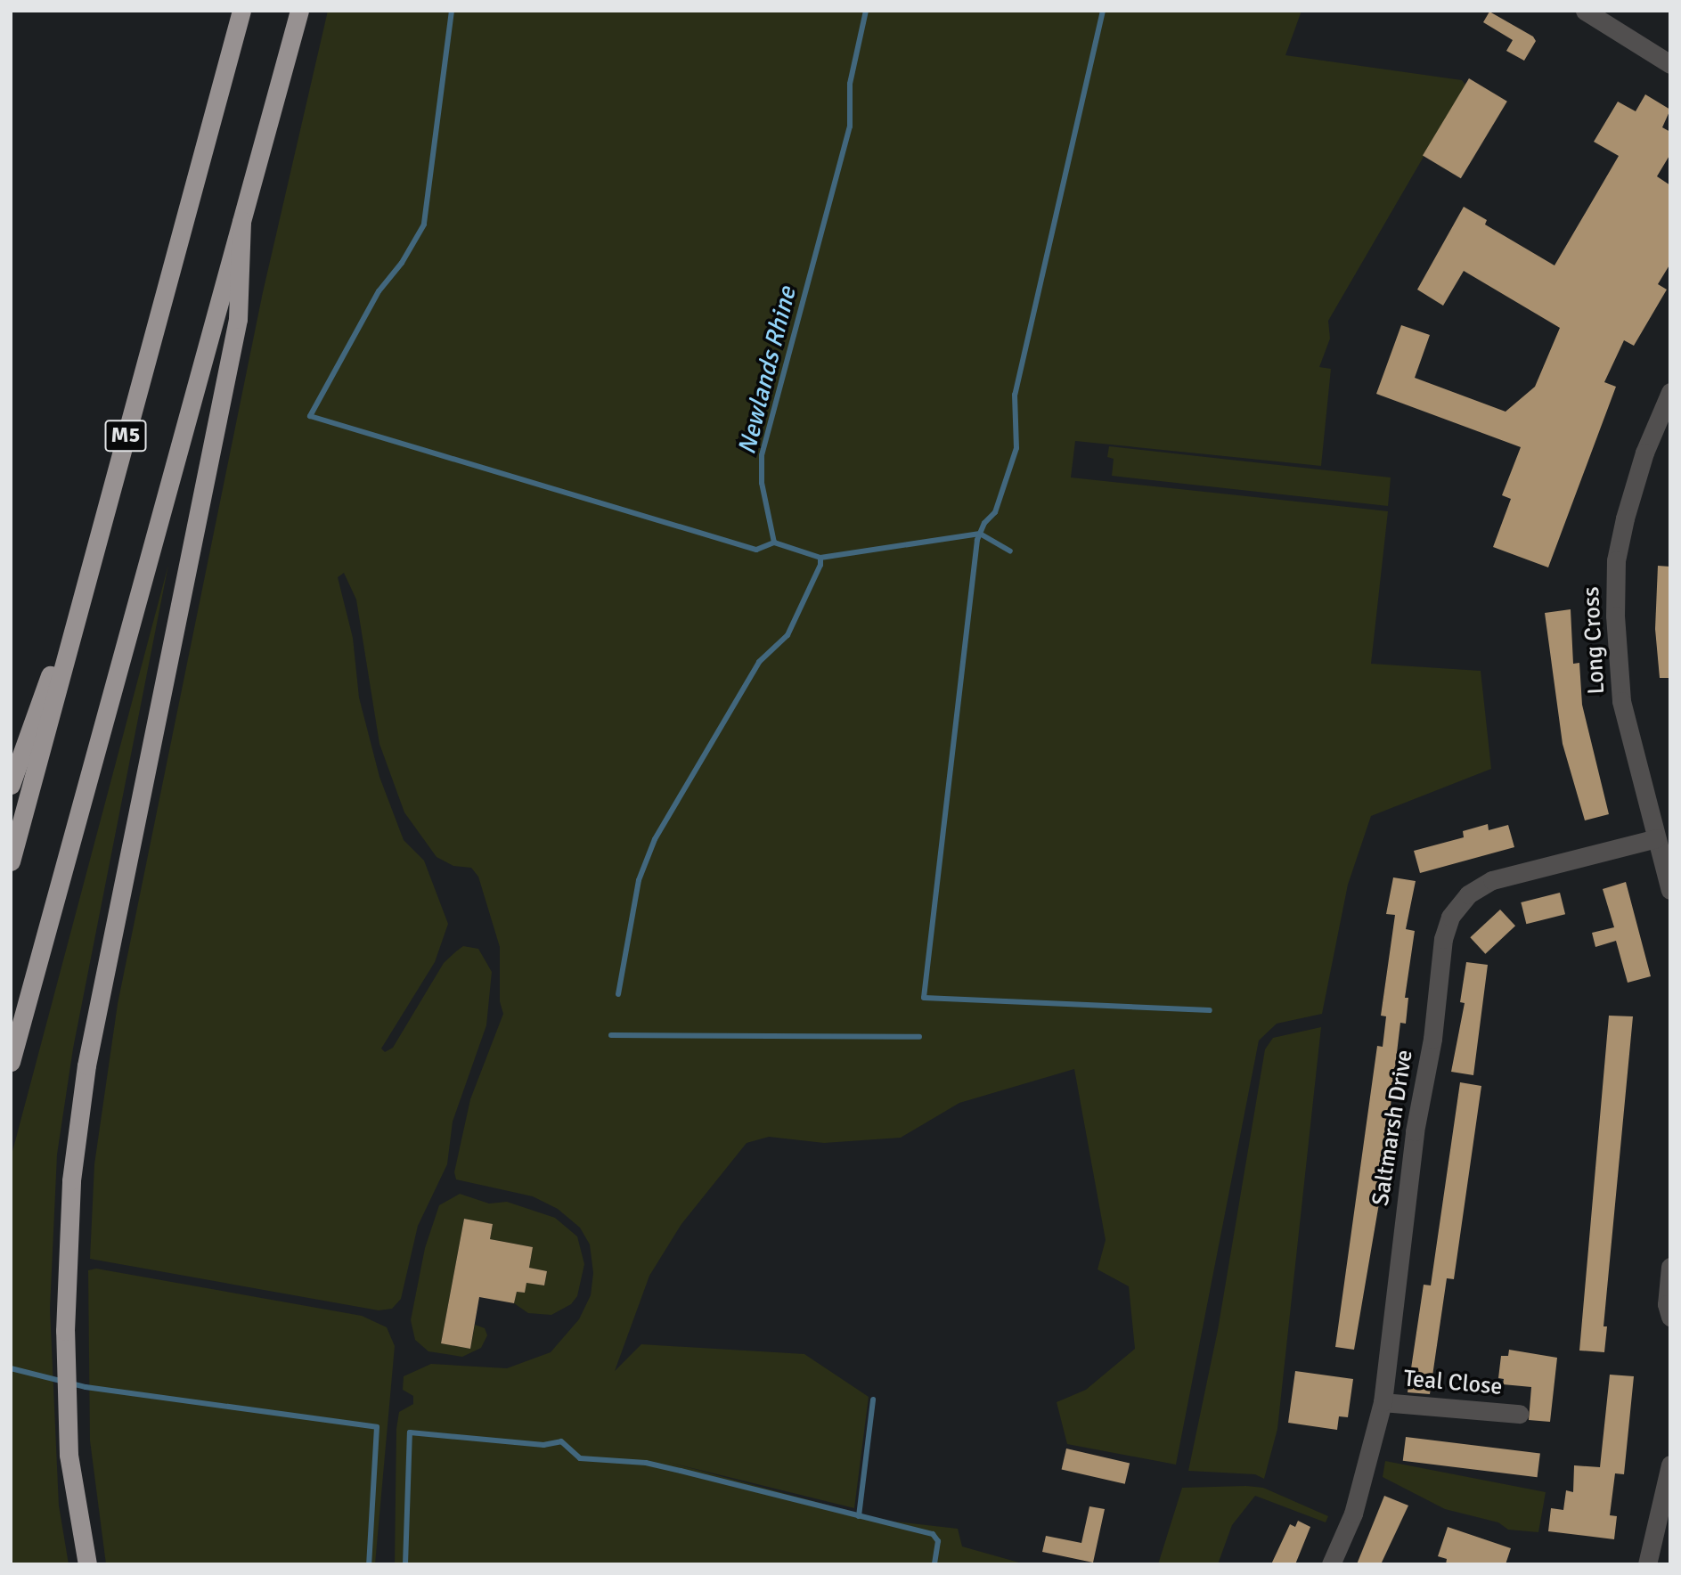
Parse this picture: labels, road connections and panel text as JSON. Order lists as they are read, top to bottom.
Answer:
{
  "streets": {
    "highway": ["M5"],
    "street": ["Long Cross", "Saltmarsh Drive", "Teal Close"]
  },
  "crossings": [
    ["Long Cross", "Saltmarsh Drive"],
    ["Saltmarsh Drive", "Teal Close"]
  ],
  "water": ["Newlands Rhine"]
}
